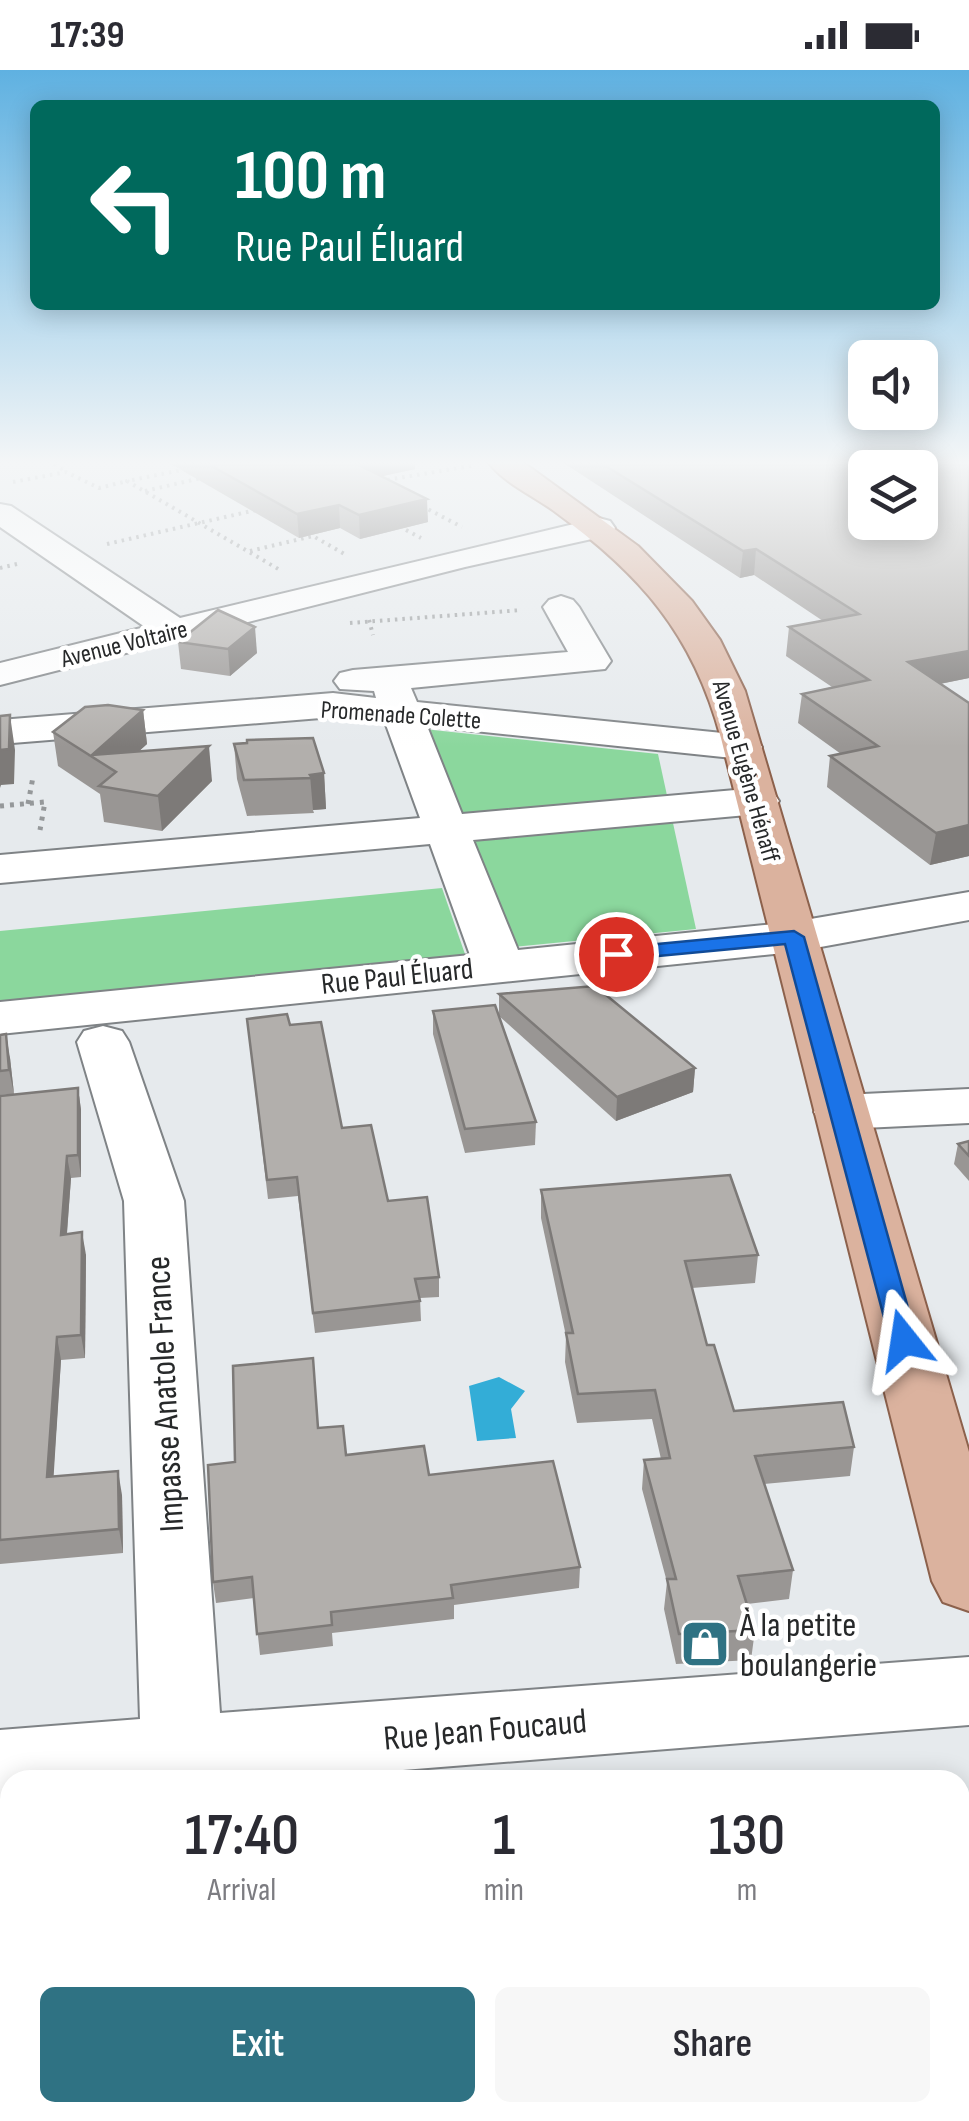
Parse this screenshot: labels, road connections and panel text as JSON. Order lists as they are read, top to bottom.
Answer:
{
  "streets": {
    "main road": ["Avenue Eugène Hénaff"],
    "street": [
      "Avenue Voltaire",
      "Promenade Colette",
      "Rue Paul Éluard",
      "Impasse Anatole France",
      "Rue Jean Foucaud"
    ]
  },
  "crossings": [
    ["Promenade Colette", "Avenue Eugène Hénaff"],
    ["Avenue Eugène Hénaff", "Rue Paul Éluard"],
    ["Impasse Anatole France", "Rue Jean Foucaud"]
  ],
  "places": {
    "shop": ["À la petite boulangerie"]
  },
  "page": {
    "status": "17:39",
    "turn": ["100 m", "Rue Paul Éluard"],
    "eta": [
      "17:40",
      "Arrival",
      "1",
      "min",
      "130",
      "m"
    ],
    "buttons": ["Exit", "Share"]
  }
}
